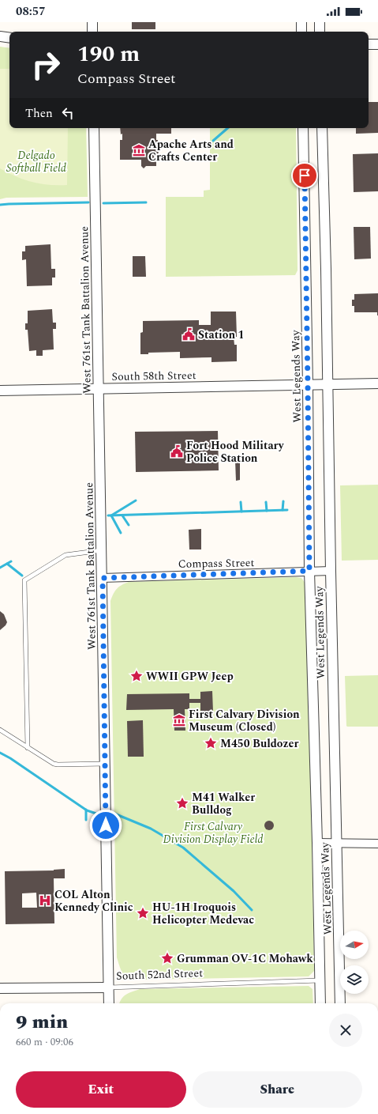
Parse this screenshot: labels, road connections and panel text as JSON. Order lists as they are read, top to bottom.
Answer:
{
  "streets": {
    "street": [
      "West 761st Tank Battalion Avenue",
      "South 58th Street",
      "West Legends Way",
      "Compass Street",
      "South 52nd Street"
    ]
  },
  "crossings": [
    ["West 761st Tank Battalion Avenue", "South 58th Street"],
    ["West 761st Tank Battalion Avenue", "Compass Street"],
    ["West 761st Tank Battalion Avenue", "South 52nd Street"],
    ["South 58th Street", "West Legends Way"],
    ["West Legends Way", "Compass Street"],
    ["West Legends Way", "South 52nd Street"]
  ],
  "parks": ["Delgado Softball Field", "First Calvary Division Display Field"],
  "places": {
    "museum": ["Apache Arts and Crafts Center", "First Calvary Division Museum (Closed)"],
    "public building": ["Station 1", "Fort Hood Military Police Station"],
    "place": [
      "WWII GPW Jeep",
      "M450 Buldozer",
      "M41 Walker Bulldog",
      "HU-1H Iroquois Helicopter Medevac",
      "Grumman OV-1C Mohawk"
    ],
    "hospital": ["COL Alton Kennedy Clinic"]
  },
  "north": "right",
  "page": {
    "status": "08:57",
    "turn": ["190 m", "Compass Street"],
    "then": "Then",
    "heading": ["9 min", "660 m · 09:06"],
    "buttons": ["Exit", "Share"]
  }
}
